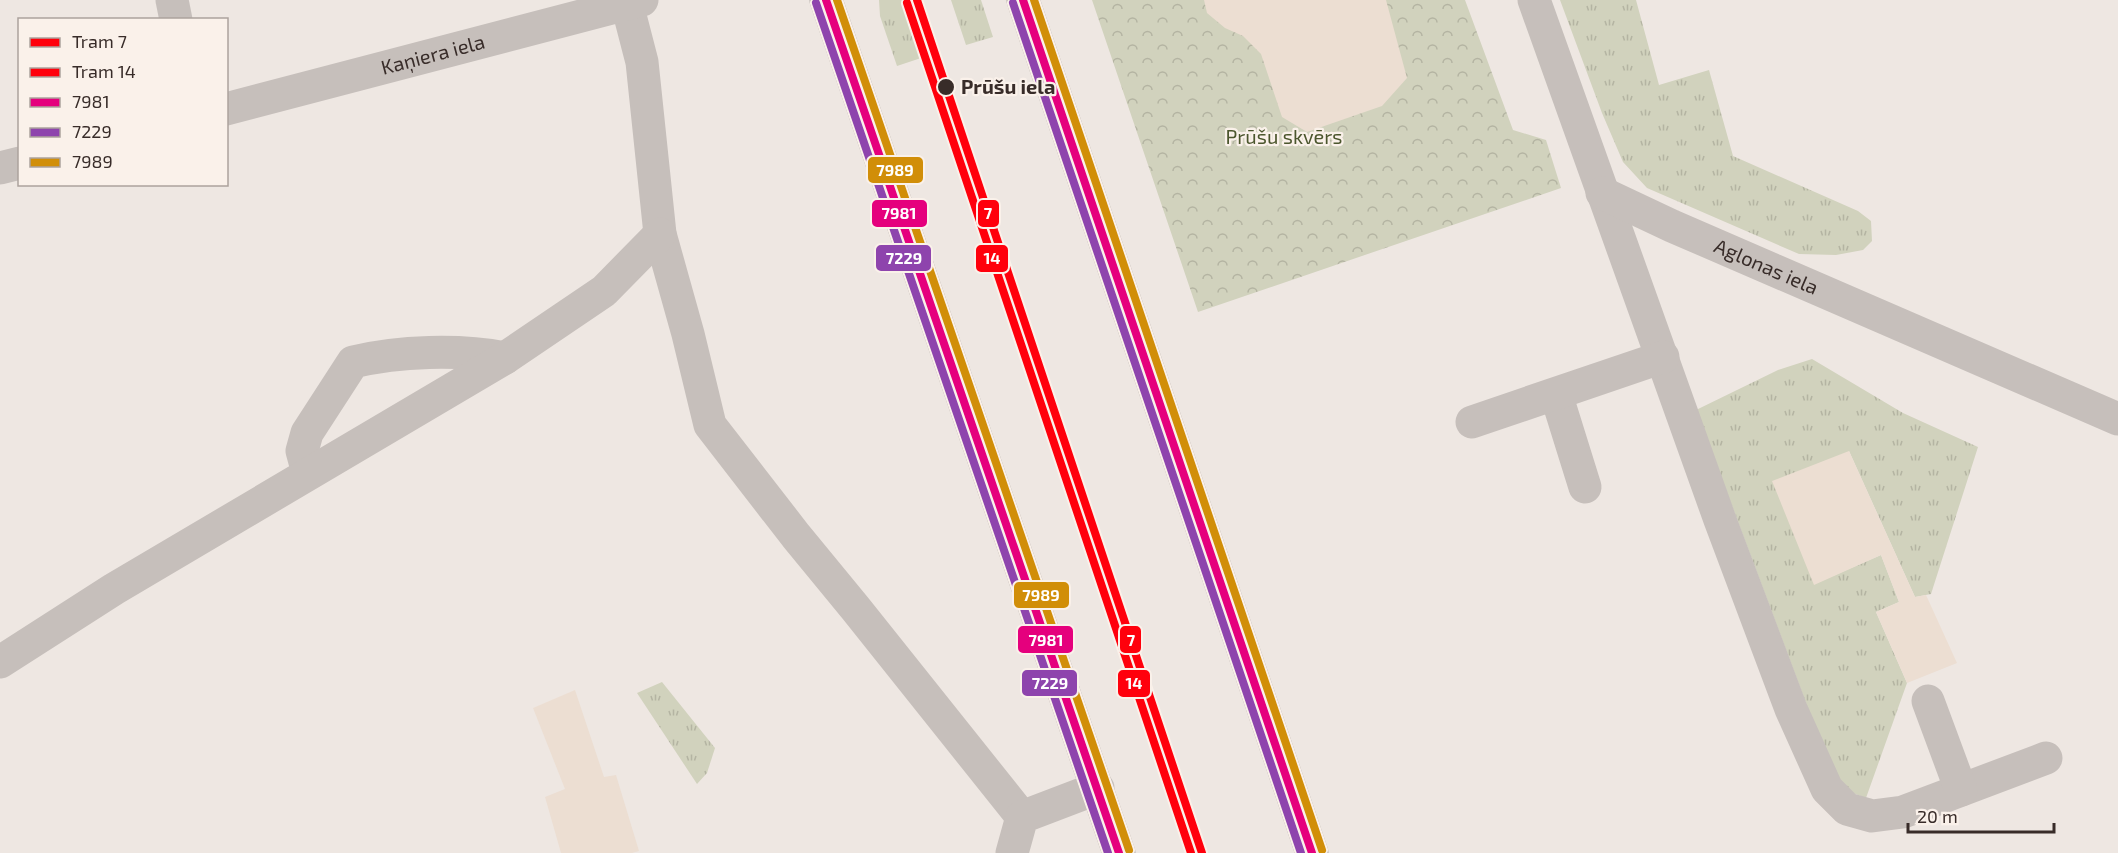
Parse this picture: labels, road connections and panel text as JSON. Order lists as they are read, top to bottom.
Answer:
{
  "streets": {
    "street": ["Kaņiera iela", "Aglonas iela"]
  },
  "parks": ["Prūšu skvērs"],
  "places": ["Prūšu iela"],
  "lines": [
    "tram line 7",
    "transit line 7981",
    "transit line 7989",
    "tram line 14",
    "transit line 7229"
  ],
  "legend": [
    "Tram 7",
    "Tram 14",
    "7981",
    "7229",
    "7989"
  ],
  "scale_bar": "20 m"
}
